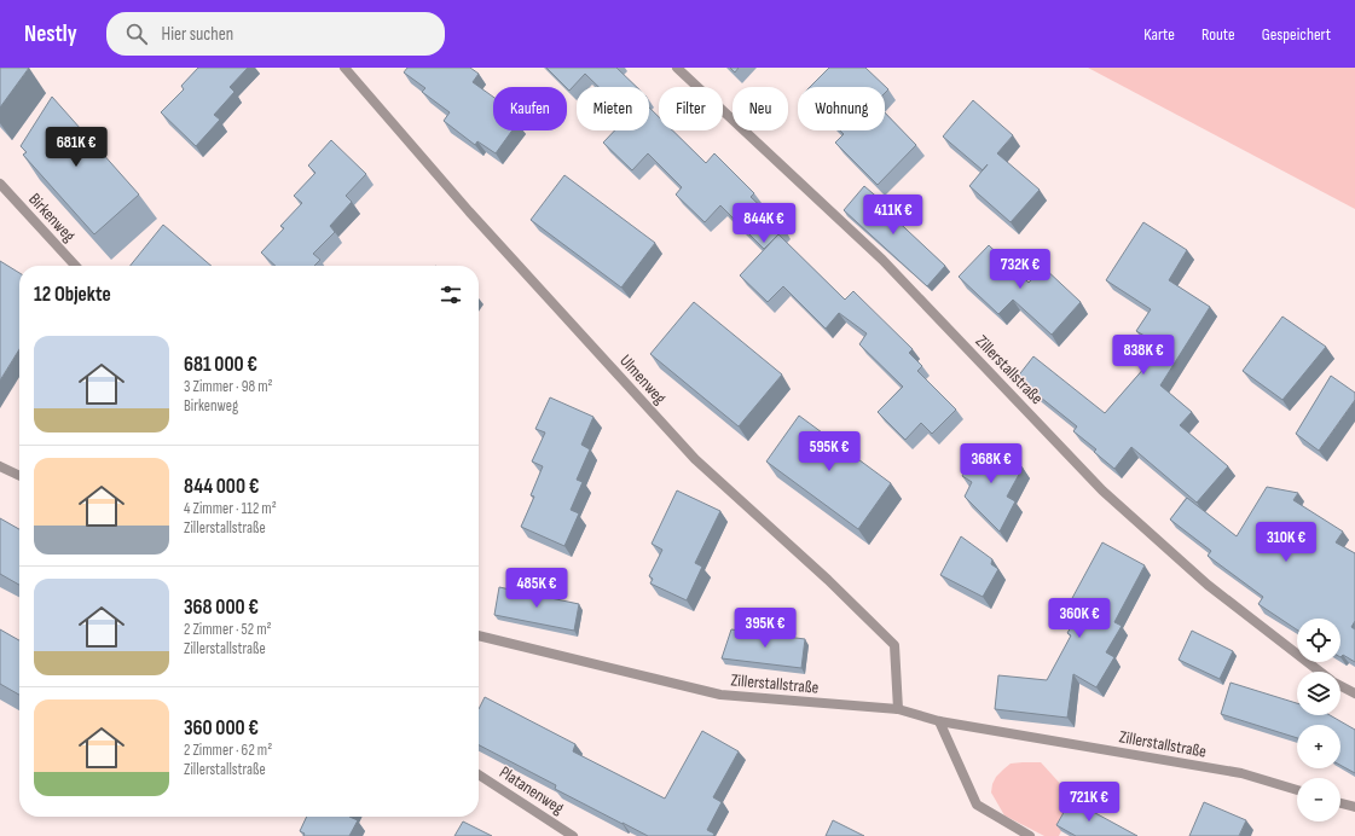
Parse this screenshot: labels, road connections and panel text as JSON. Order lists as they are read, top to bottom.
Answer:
{
  "streets": {
    "street": [
      "Birkenweg",
      "Zillerstallstraße",
      "Ulmenweg",
      "Platanenweg"
    ]
  },
  "crossings": [
    ["Zillerstallstraße", "Ulmenweg"]
  ],
  "page": {
    "header": "Nestly",
    "search": "Hier suchen",
    "nav": ["Karte", "Route", "Gespeichert"],
    "chip": [
      "Kaufen",
      "Mieten",
      "Filter",
      "Neu",
      "Wohnung"
    ],
    "price": [
      "681K €",
      "411K €",
      "844K €",
      "732K €",
      "838K €",
      "595K €",
      "368K €",
      "310K €",
      "485K €",
      "360K €",
      "395K €",
      "721K €"
    ],
    "heading": "12 Objekte",
    "list": [
      {
        "name": "681 000 €",
        "note": "3 Zimmer · 98 m² · Birkenweg"
      },
      {
        "name": "844 000 €",
        "note": "4 Zimmer · 112 m² · Zillerstallstraße"
      },
      {
        "name": "368 000 €",
        "note": "2 Zimmer · 52 m² · Zillerstallstraße"
      },
      {
        "name": "360 000 €",
        "note": "2 Zimmer · 62 m² · Zillerstallstraße"
      }
    ],
    "map_buttons": ["+", "−"]
  }
}
